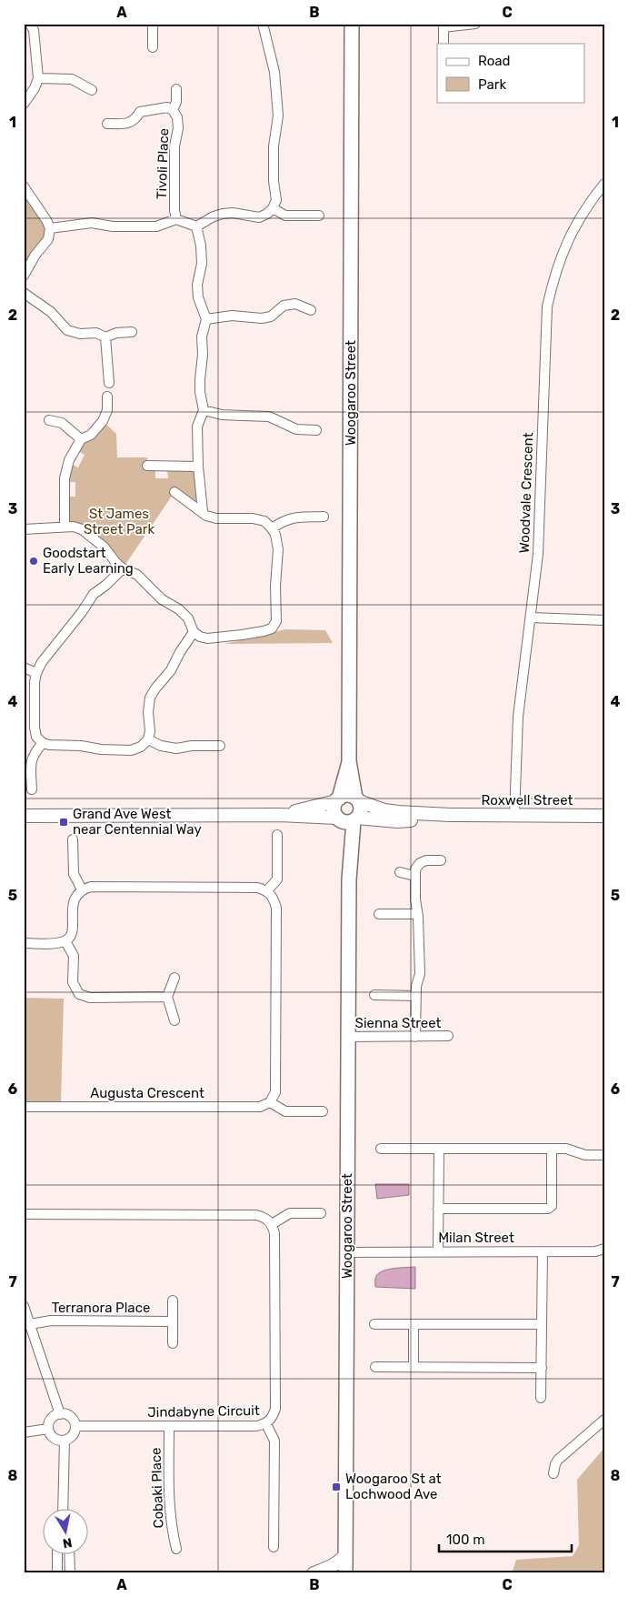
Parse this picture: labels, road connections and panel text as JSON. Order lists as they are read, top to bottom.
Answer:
{
  "streets": {
    "main road": ["Woogaroo Street"],
    "street": [
      "Tivoli Place",
      "Woodvale Crescent",
      "Roxwell Street",
      "Sienna Street",
      "Augusta Crescent",
      "Milan Street",
      "Terranora Place",
      "Jindabyne Circuit",
      "Cobaki Place"
    ]
  },
  "crossings": [
    ["Woogaroo Street", "Roxwell Street"],
    ["Woogaroo Street", "Sienna Street"],
    ["Woogaroo Street", "Milan Street"],
    ["Woodvale Crescent", "Roxwell Street"],
    ["Jindabyne Circuit", "Cobaki Place"]
  ],
  "parks": ["St James Street Park"],
  "places": {
    "other": ["Goodstart Early Learning"],
    "transit": ["Grand Ave West near Centennial Way", "Woogaroo St at Lochwood Ave"]
  },
  "legend": ["Road", "Park"],
  "scale_bar": "100 m",
  "north": "bottom",
  "grid": {
    "columns": ["A", "B", "C"],
    "rows": [
      "1",
      "2",
      "3",
      "4",
      "5",
      "6",
      "7",
      "8"
    ]
  }
}
